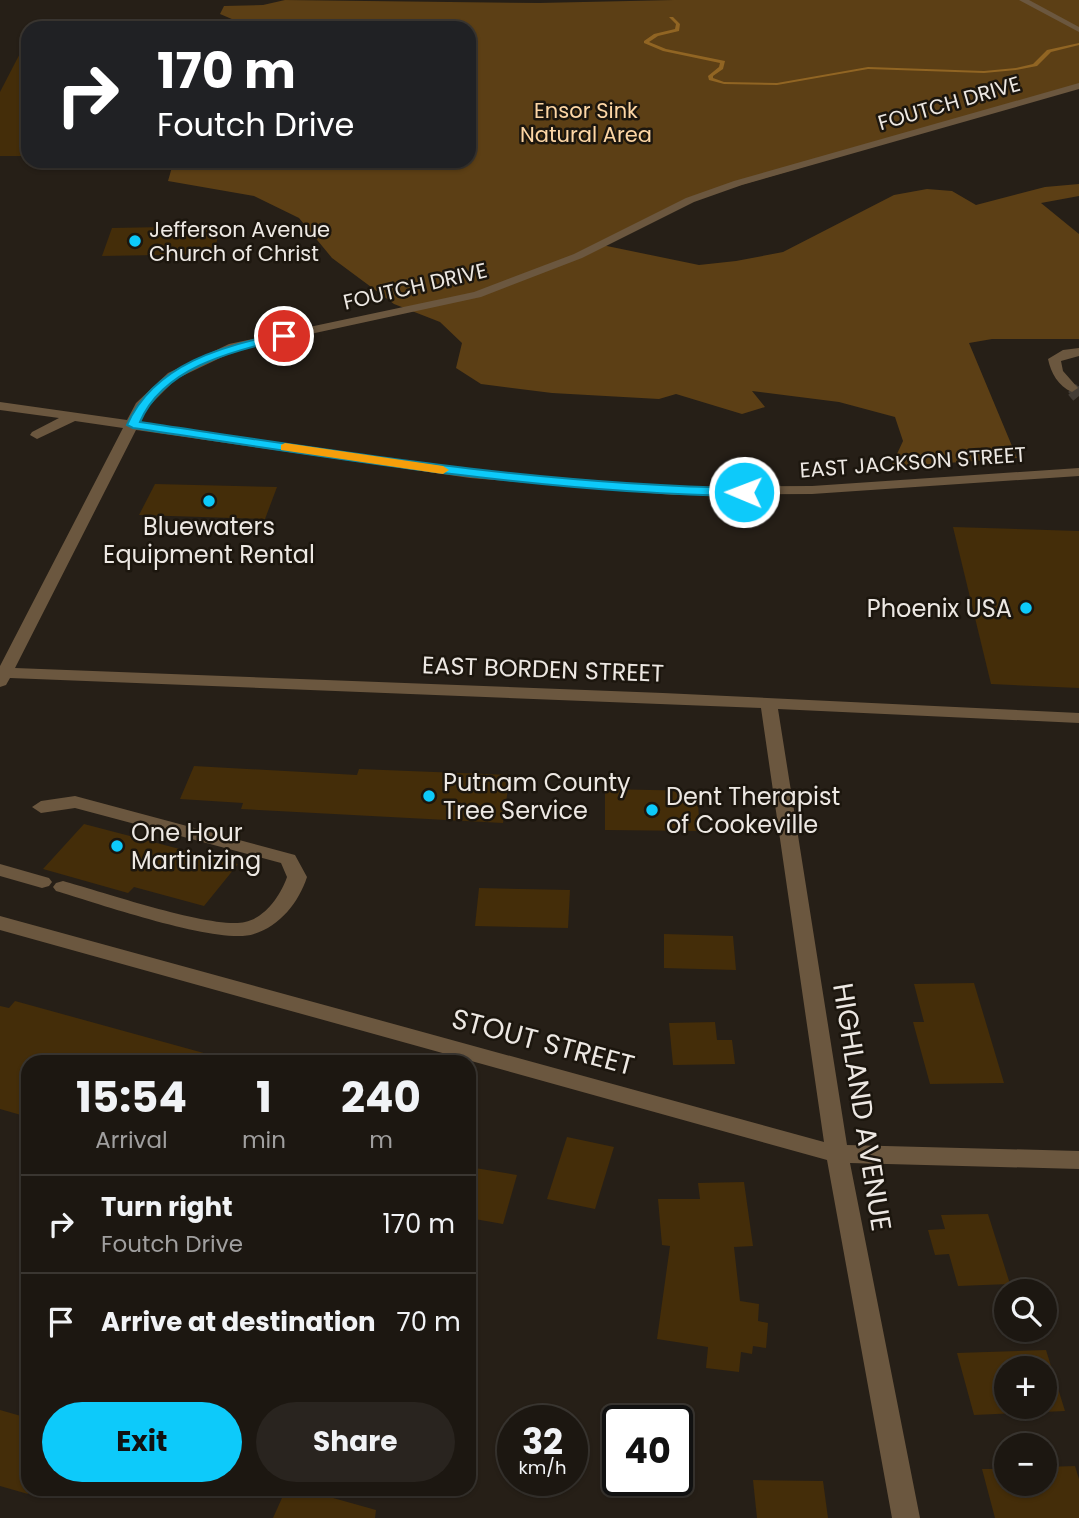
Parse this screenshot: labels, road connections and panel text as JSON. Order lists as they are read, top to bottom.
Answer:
{
  "streets": {
    "street": [
      "FOUTCH DRIVE",
      "EAST JACKSON STREET",
      "EAST BORDEN STREET",
      "STOUT STREET",
      "HIGHLAND AVENUE"
    ]
  },
  "crossings": [
    ["FOUTCH DRIVE", "EAST JACKSON STREET"],
    ["FOUTCH DRIVE", "EAST BORDEN STREET"],
    ["EAST BORDEN STREET", "HIGHLAND AVENUE"],
    ["STOUT STREET", "HIGHLAND AVENUE"]
  ],
  "parks": ["Ensor Sink Natural Area"],
  "places": [
    "Jefferson Avenue Church of Christ",
    "Bluewaters Equipment Rental",
    "Phoenix USA",
    "Putnam County Tree Service",
    "Dent Therapist of Cookeville",
    "One Hour Martinizing"
  ],
  "page": {
    "turn": ["170 m", "Foutch Drive"],
    "eta": [
      "15:54",
      "Arrival",
      "1",
      "min",
      "240",
      "m"
    ],
    "list": [
      {
        "name": "Turn right",
        "note": "Foutch Drive",
        "value": "170 m"
      },
      {
        "name": "Arrive at destination",
        "value": "70 m"
      }
    ],
    "map_buttons": ["+", "−"],
    "buttons": ["Exit", "Share"],
    "speed": "32 km/h",
    "limit": "40"
  }
}
